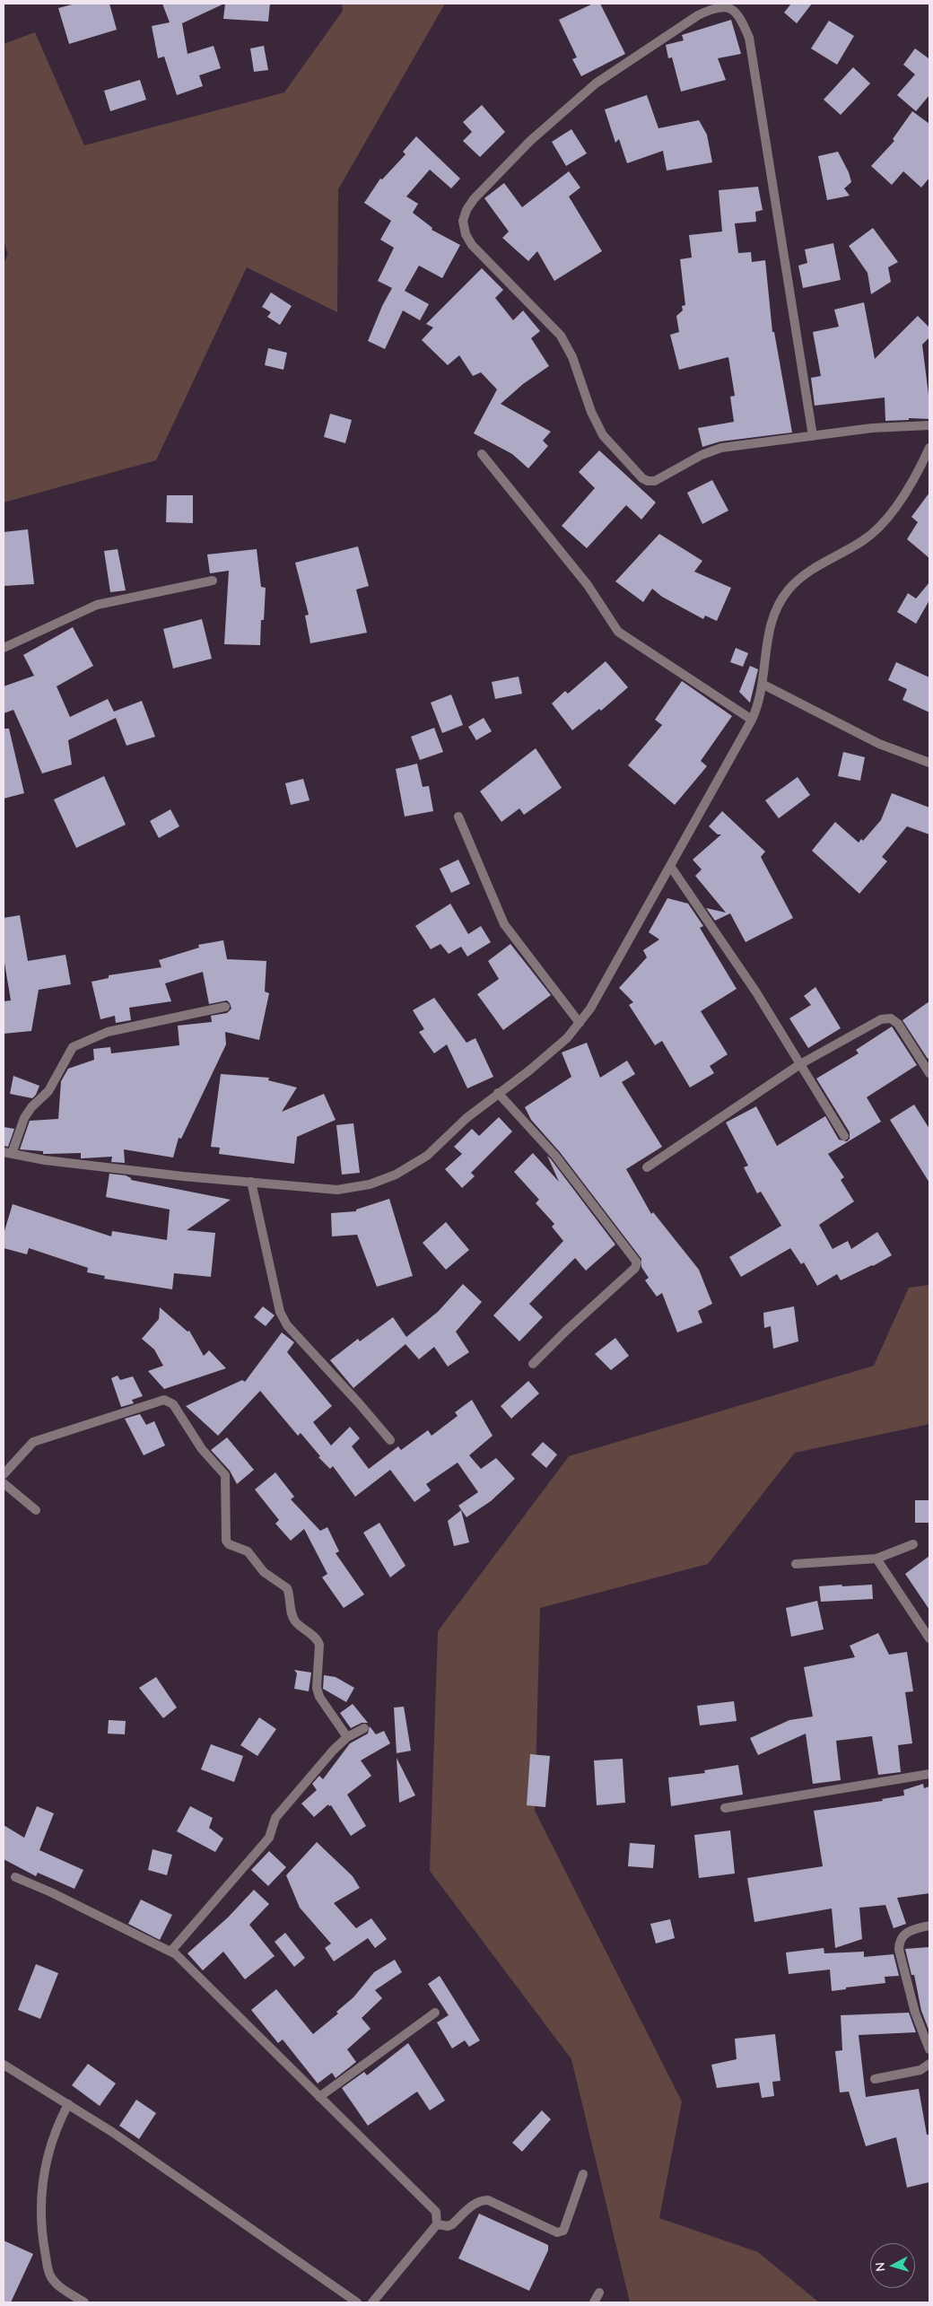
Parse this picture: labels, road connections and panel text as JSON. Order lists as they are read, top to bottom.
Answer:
{
  "north": "left"
}
